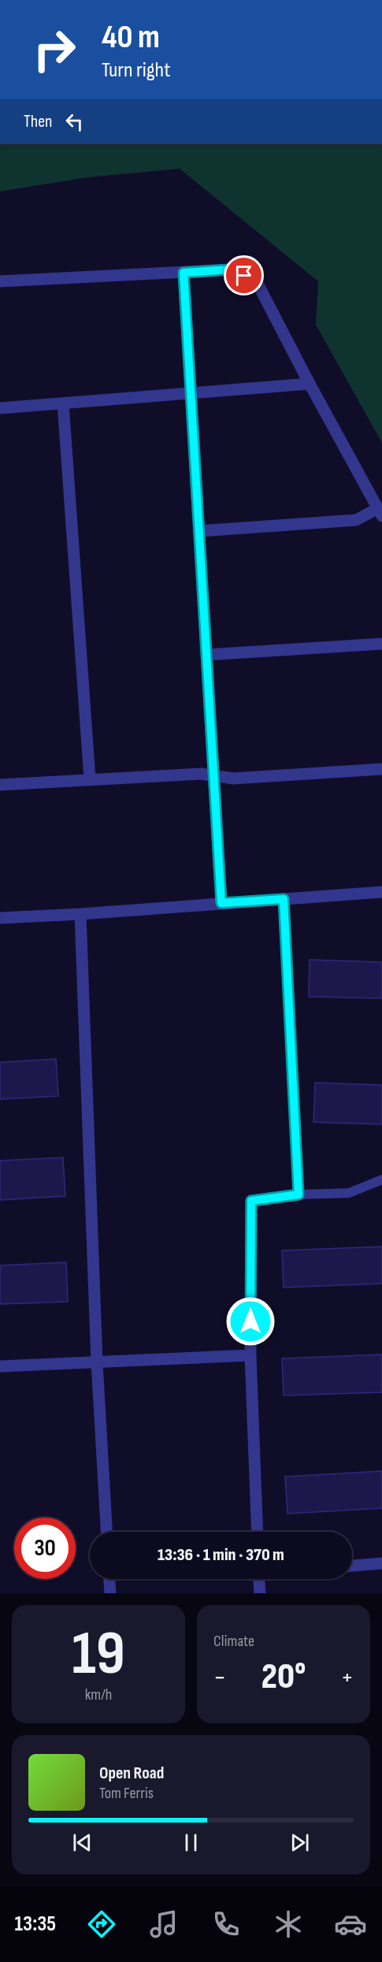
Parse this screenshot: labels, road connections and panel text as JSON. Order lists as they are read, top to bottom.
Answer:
{
  "page": {
    "turn": ["40 m", "Turn right"],
    "then": "Then",
    "limit": "30",
    "trip": "13:36 · 1 min · 370 m",
    "tile": [
      ["19", "km/h"],
      "Climate"
    ],
    "heat": ["−", "20°", "+"],
    "song": ["Open Road", "Tom Ferris"],
    "tabs": "13:35"
  }
}
